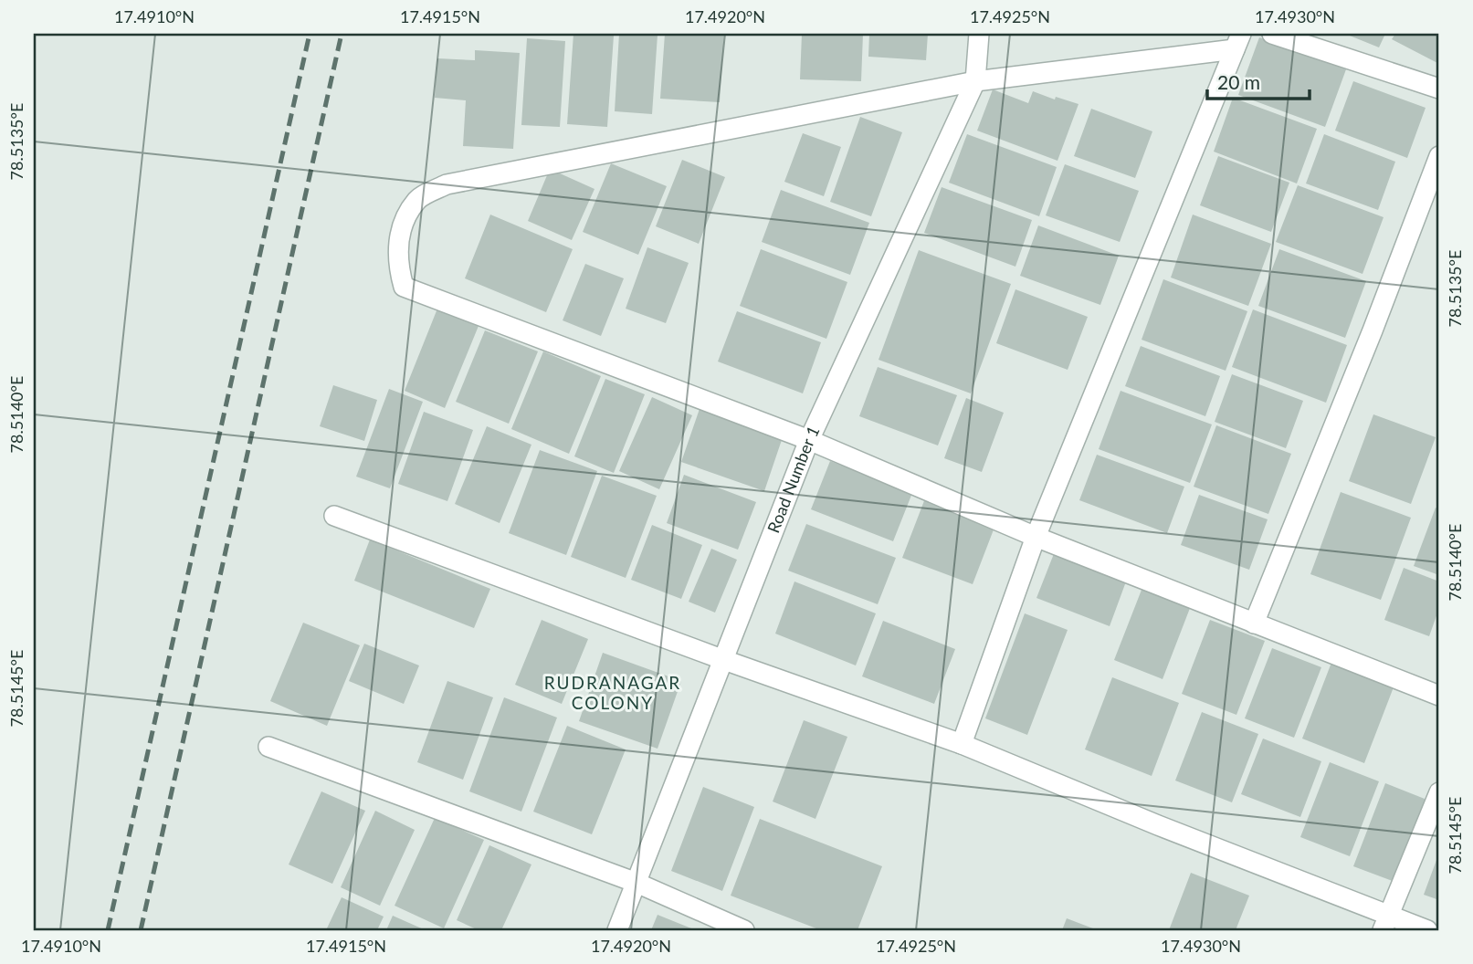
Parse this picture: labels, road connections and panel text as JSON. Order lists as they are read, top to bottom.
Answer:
{
  "streets": {
    "street": ["Road Number 1"]
  },
  "districts": ["RUDRANAGAR COLONY"],
  "scale_bar": "20 m",
  "coordinates": [
    "17.4910°N",
    "17.4915°N",
    "17.4920°N",
    "17.4925°N",
    "17.4930°N",
    "78.5135°E",
    "78.5140°E",
    "78.5145°E"
  ]
}
